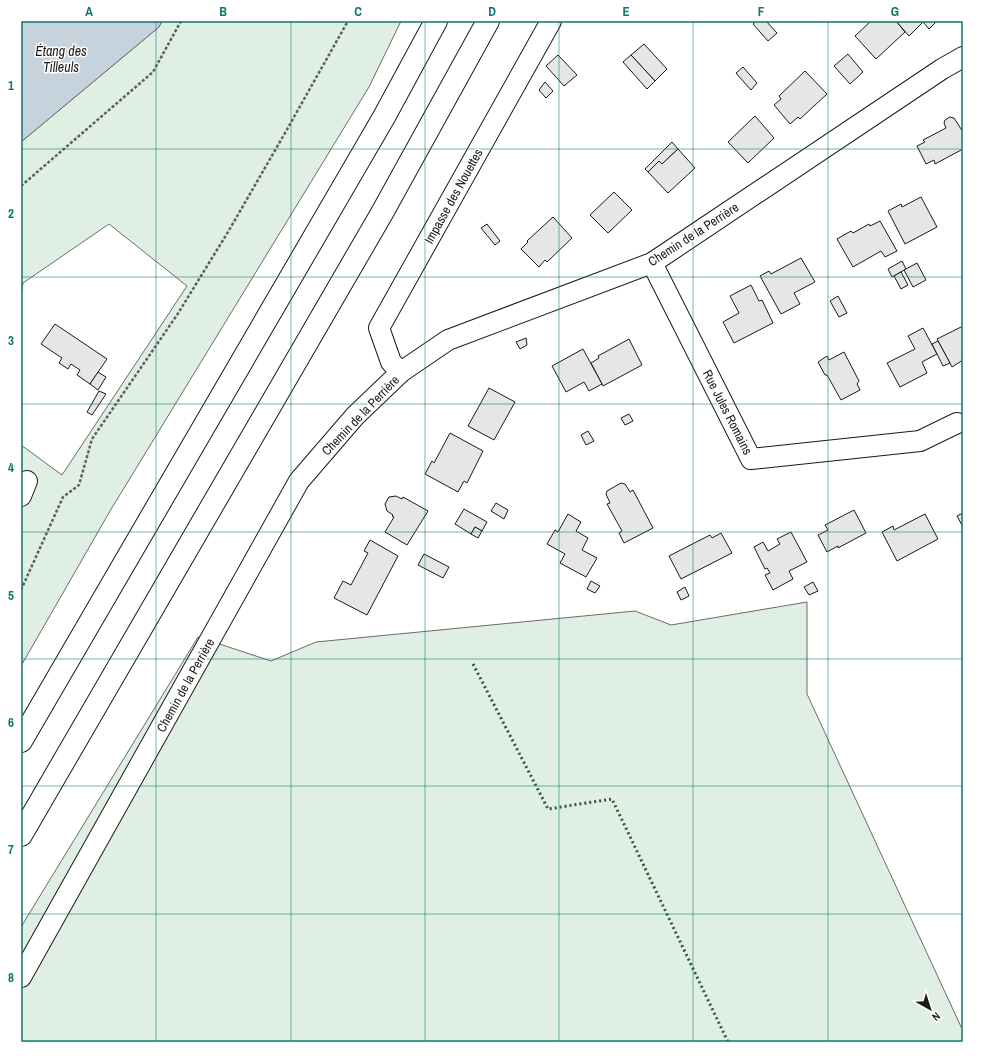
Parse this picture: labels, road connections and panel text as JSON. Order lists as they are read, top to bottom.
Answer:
{
  "streets": {
    "street": ["Impasse des Nouettes", "Chemin de la Perrière", "Rue Jules Romains"]
  },
  "crossings": [
    ["Impasse des Nouettes", "Chemin de la Perrière"],
    ["Chemin de la Perrière", "Rue Jules Romains"]
  ],
  "water": ["Étang des Tilleuls"],
  "north": "bottom right",
  "grid": {
    "columns": [
      "A",
      "B",
      "C",
      "D",
      "E",
      "F",
      "G"
    ],
    "rows": [
      "1",
      "2",
      "3",
      "4",
      "5",
      "6",
      "7",
      "8"
    ]
  }
}
